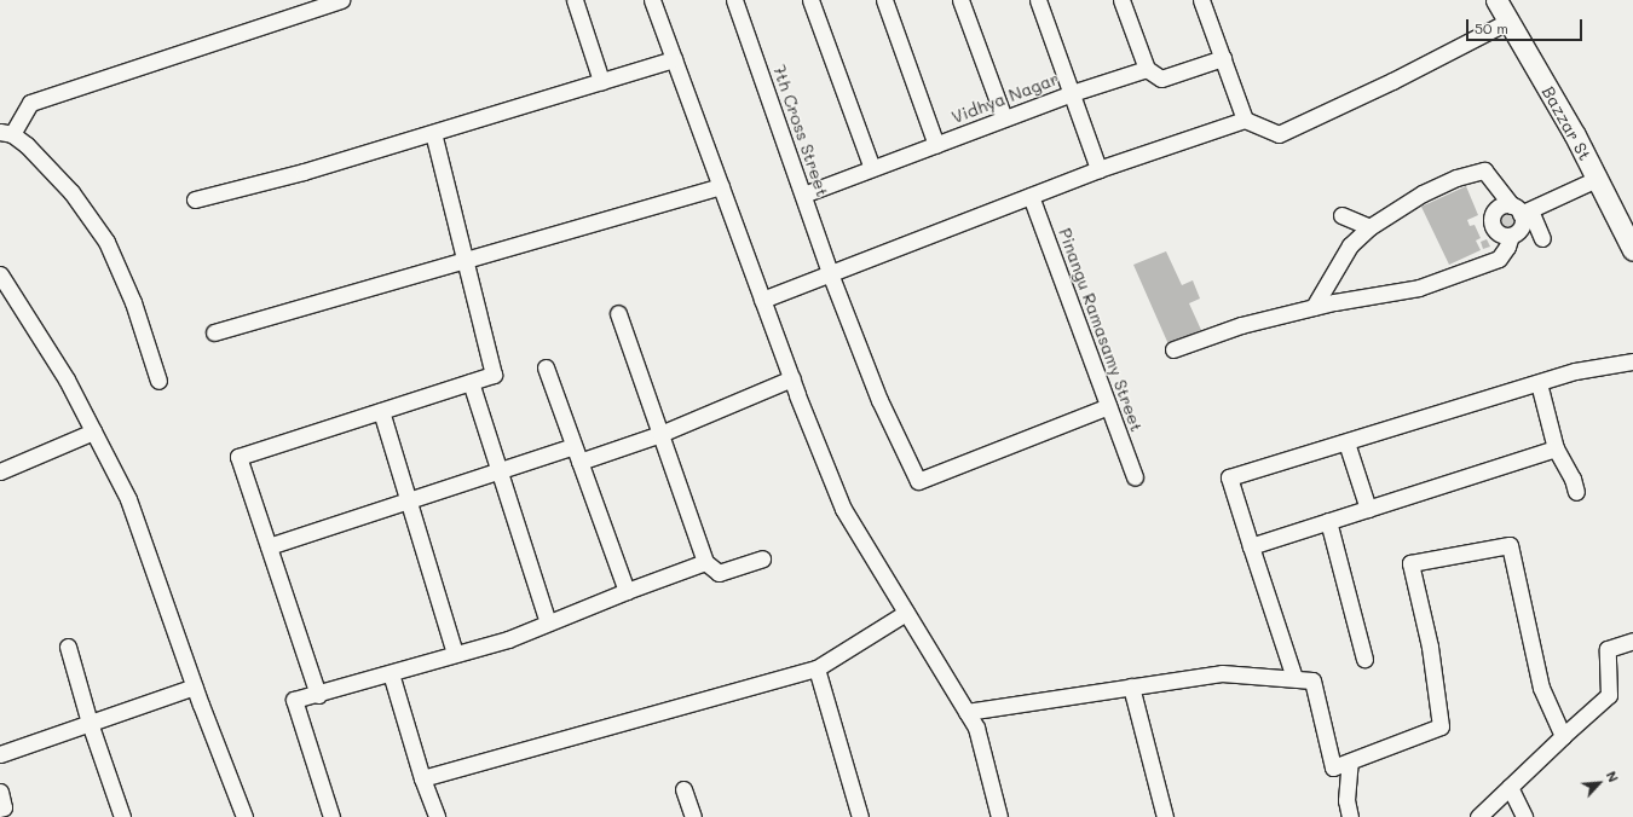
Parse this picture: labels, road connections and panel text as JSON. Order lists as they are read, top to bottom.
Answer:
{
  "streets": {
    "main road": ["Bazzar St"],
    "street": ["Vidhya Nagar", "7th Cross Street", "Pinangu Ramasamy Street"]
  },
  "crossings": [
    ["Vidhya Nagar", "7th Cross Street"],
    ["7th Cross Street", "Pinangu Ramasamy Street"]
  ],
  "scale_bar": "50 m",
  "north": "top right"
}
